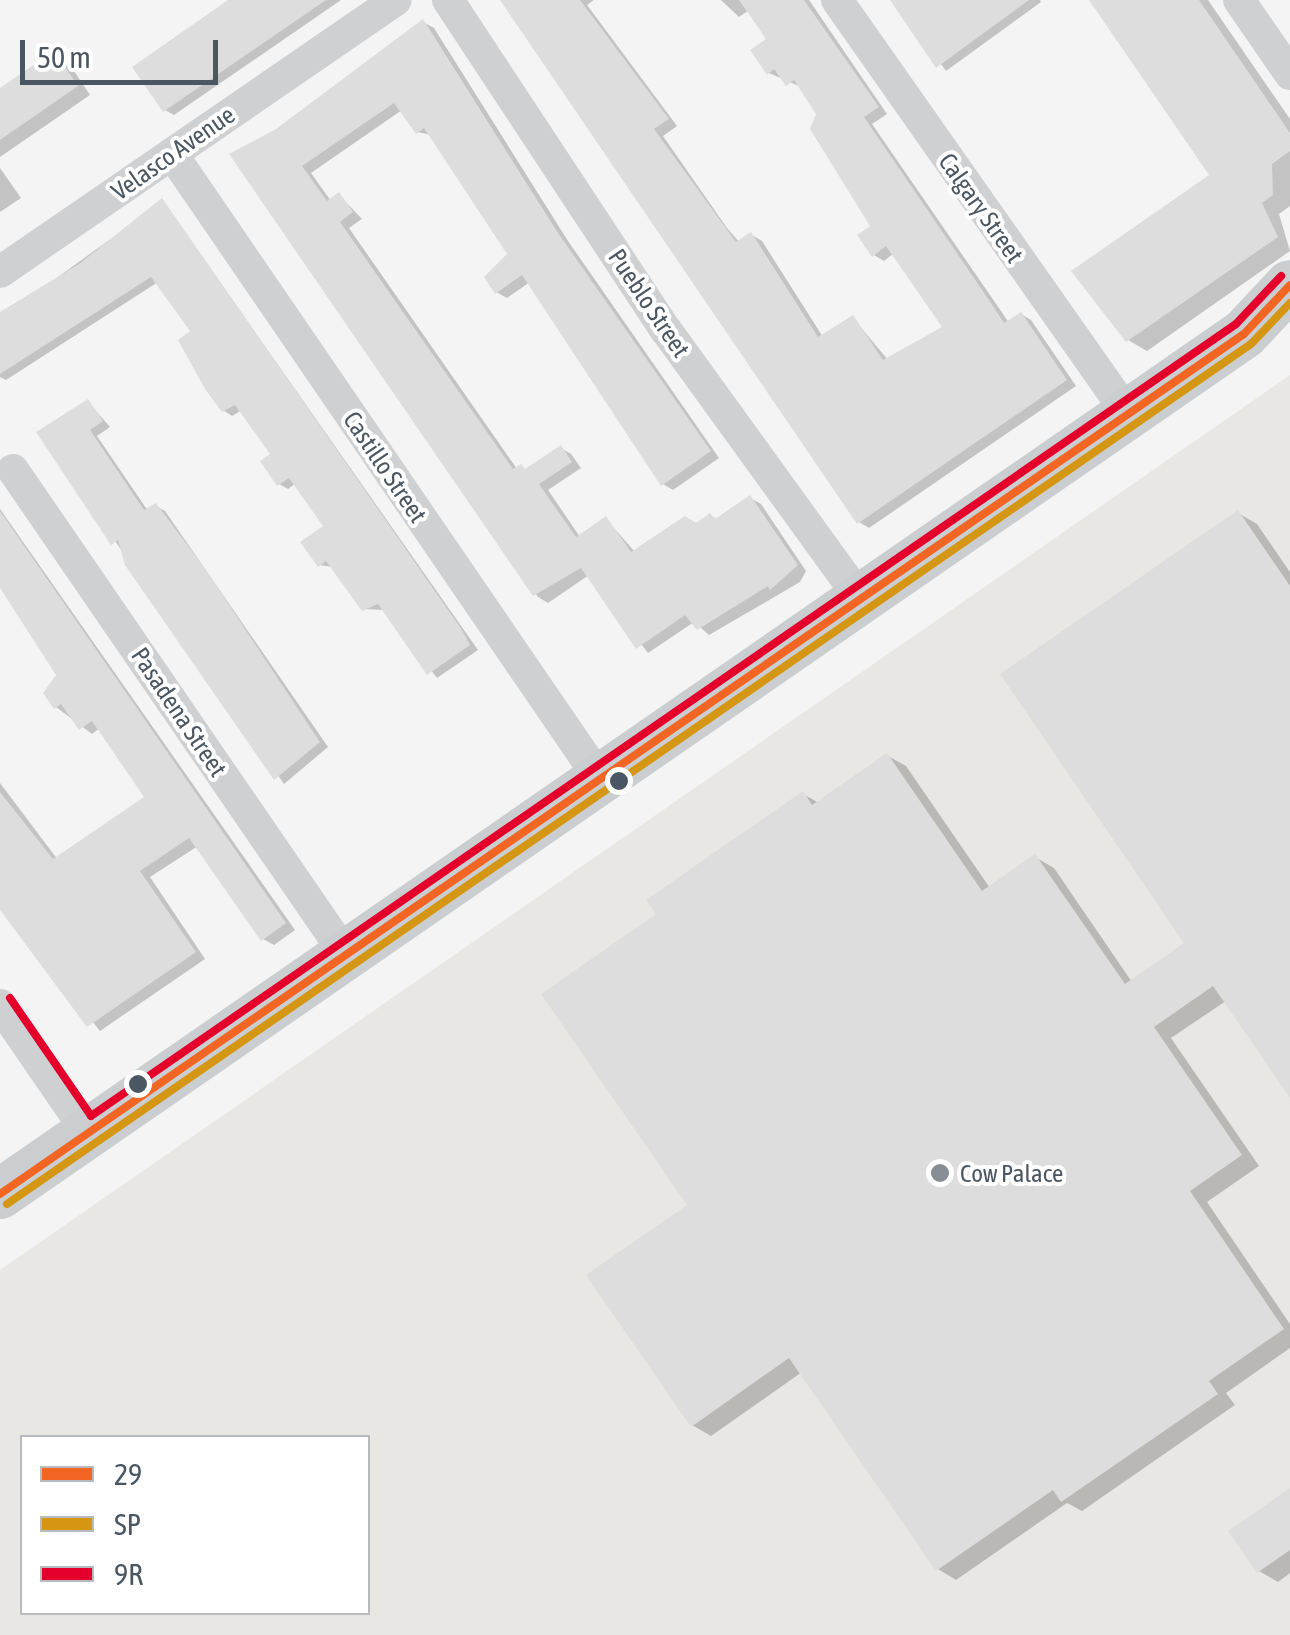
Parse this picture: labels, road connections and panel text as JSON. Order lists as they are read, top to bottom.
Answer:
{
  "streets": {
    "street": [
      "Velasco Avenue",
      "Calgary Street",
      "Pueblo Street",
      "Castillo Street",
      "Pasadena Street"
    ]
  },
  "crossings": [
    ["Velasco Avenue", "Castillo Street"]
  ],
  "places": ["Cow Palace"],
  "lines": ["transit line 9R", "transit line 29", "transit line SP"],
  "legend": ["29", "SP", "9R"],
  "scale_bar": "50 m"
}
